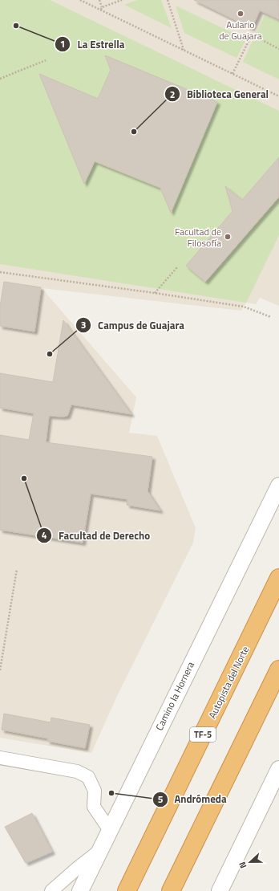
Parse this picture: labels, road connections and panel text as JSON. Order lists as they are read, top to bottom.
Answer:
{
  "streets": {
    "highway": ["Autopista del Norte", "TF-5"],
    "street": ["Camino la Hornera"]
  },
  "places": [
    "Aulario de Guajara",
    "La Estrella",
    "Biblioteca General",
    "Facultad de Filosofía",
    "Campus de Guajara",
    "Facultad de Derecho",
    "Andrómeda"
  ],
  "north": "left"
}
